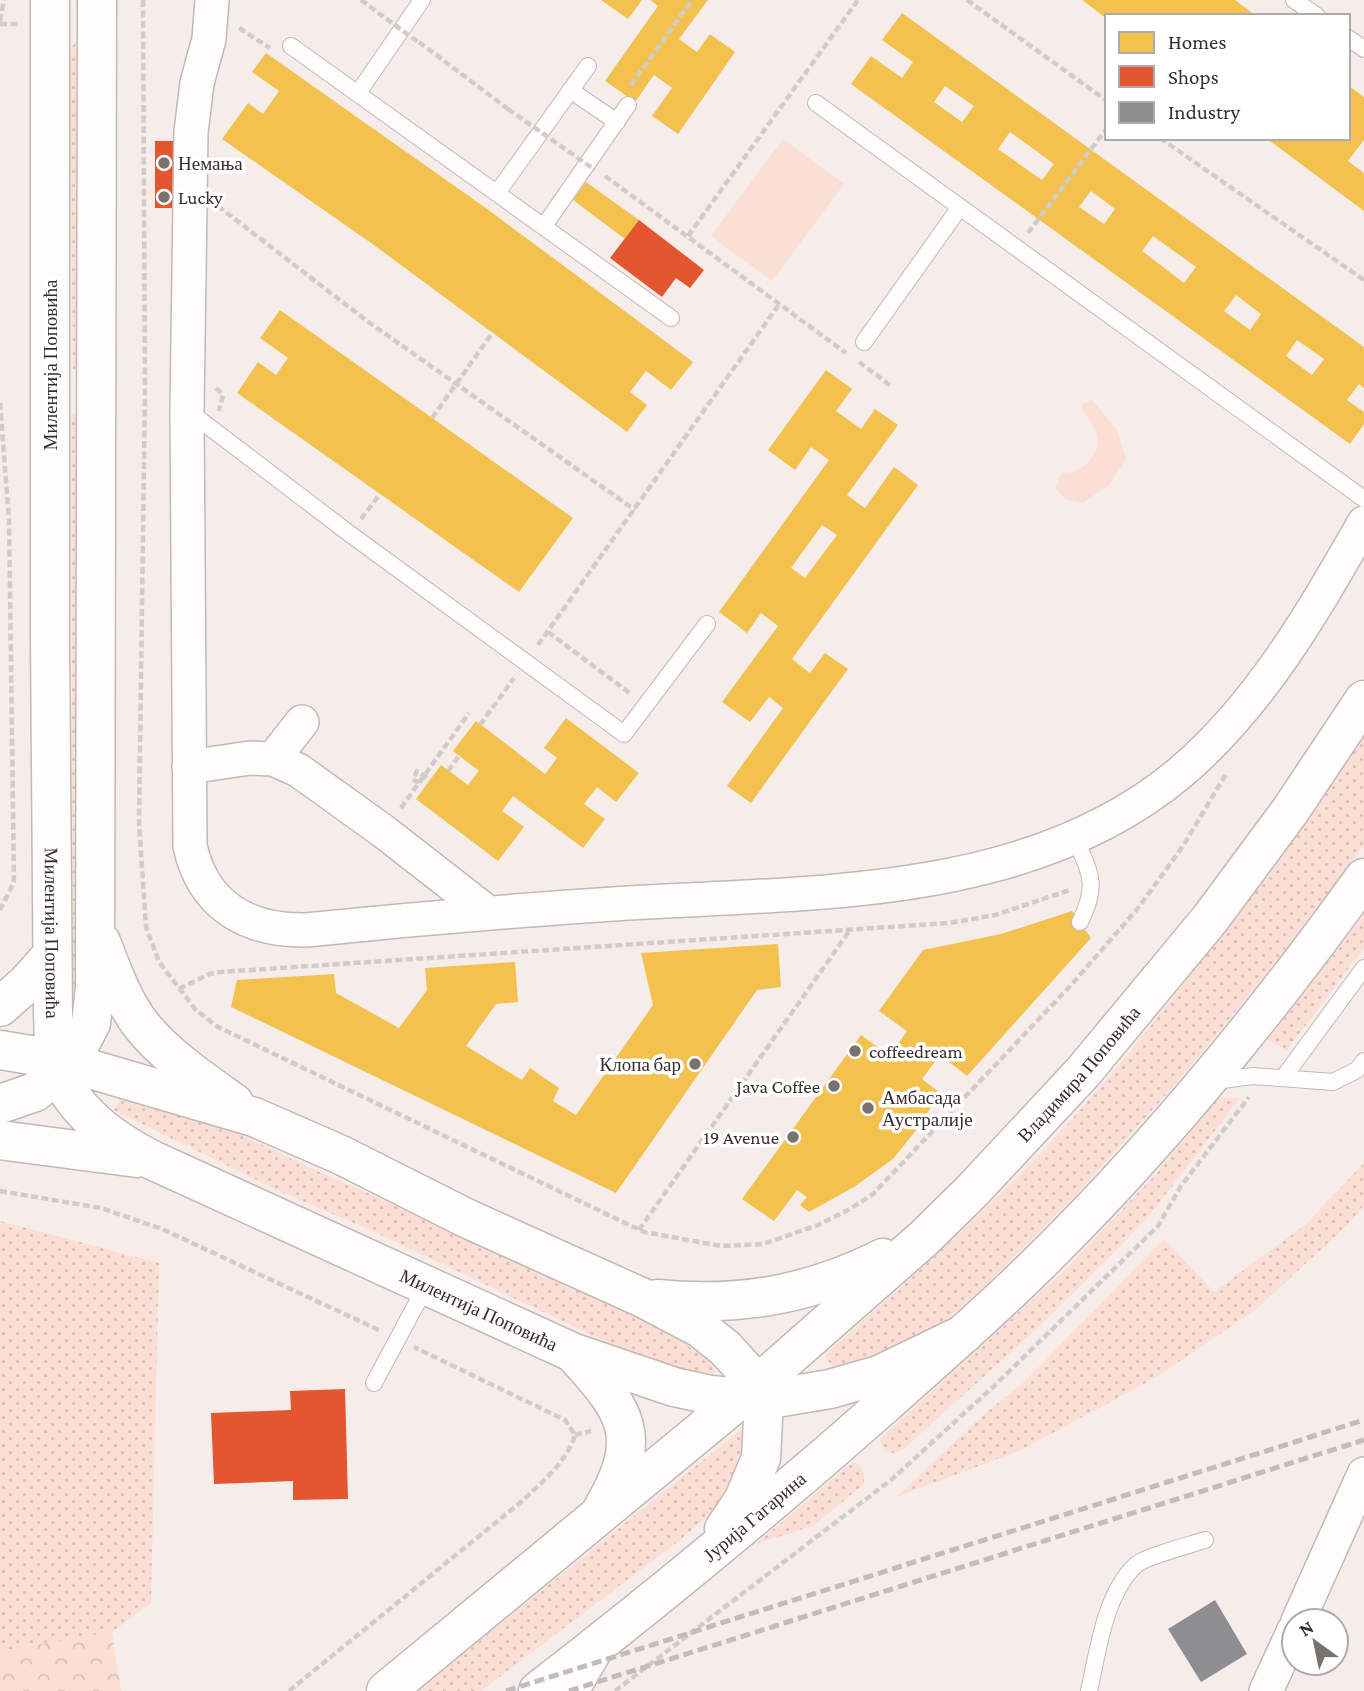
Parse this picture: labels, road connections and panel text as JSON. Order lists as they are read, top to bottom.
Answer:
{
  "streets": {
    "street": ["Милентија Поповића", "Владимира Поповића", "Јурија Гагарина"]
  },
  "crossings": [
    ["Милентија Поповића", "Владимира Поповића"],
    ["Милентија Поповића", "Јурија Гагарина"]
  ],
  "places": [
    "Немања",
    "Lucky",
    "coffeedream",
    "Клопа бар",
    "Java Coffee",
    "Амбасада Аустралије",
    "19 Avenue"
  ],
  "legend": ["Homes", "Shops", "Industry"],
  "north": "top left"
}
